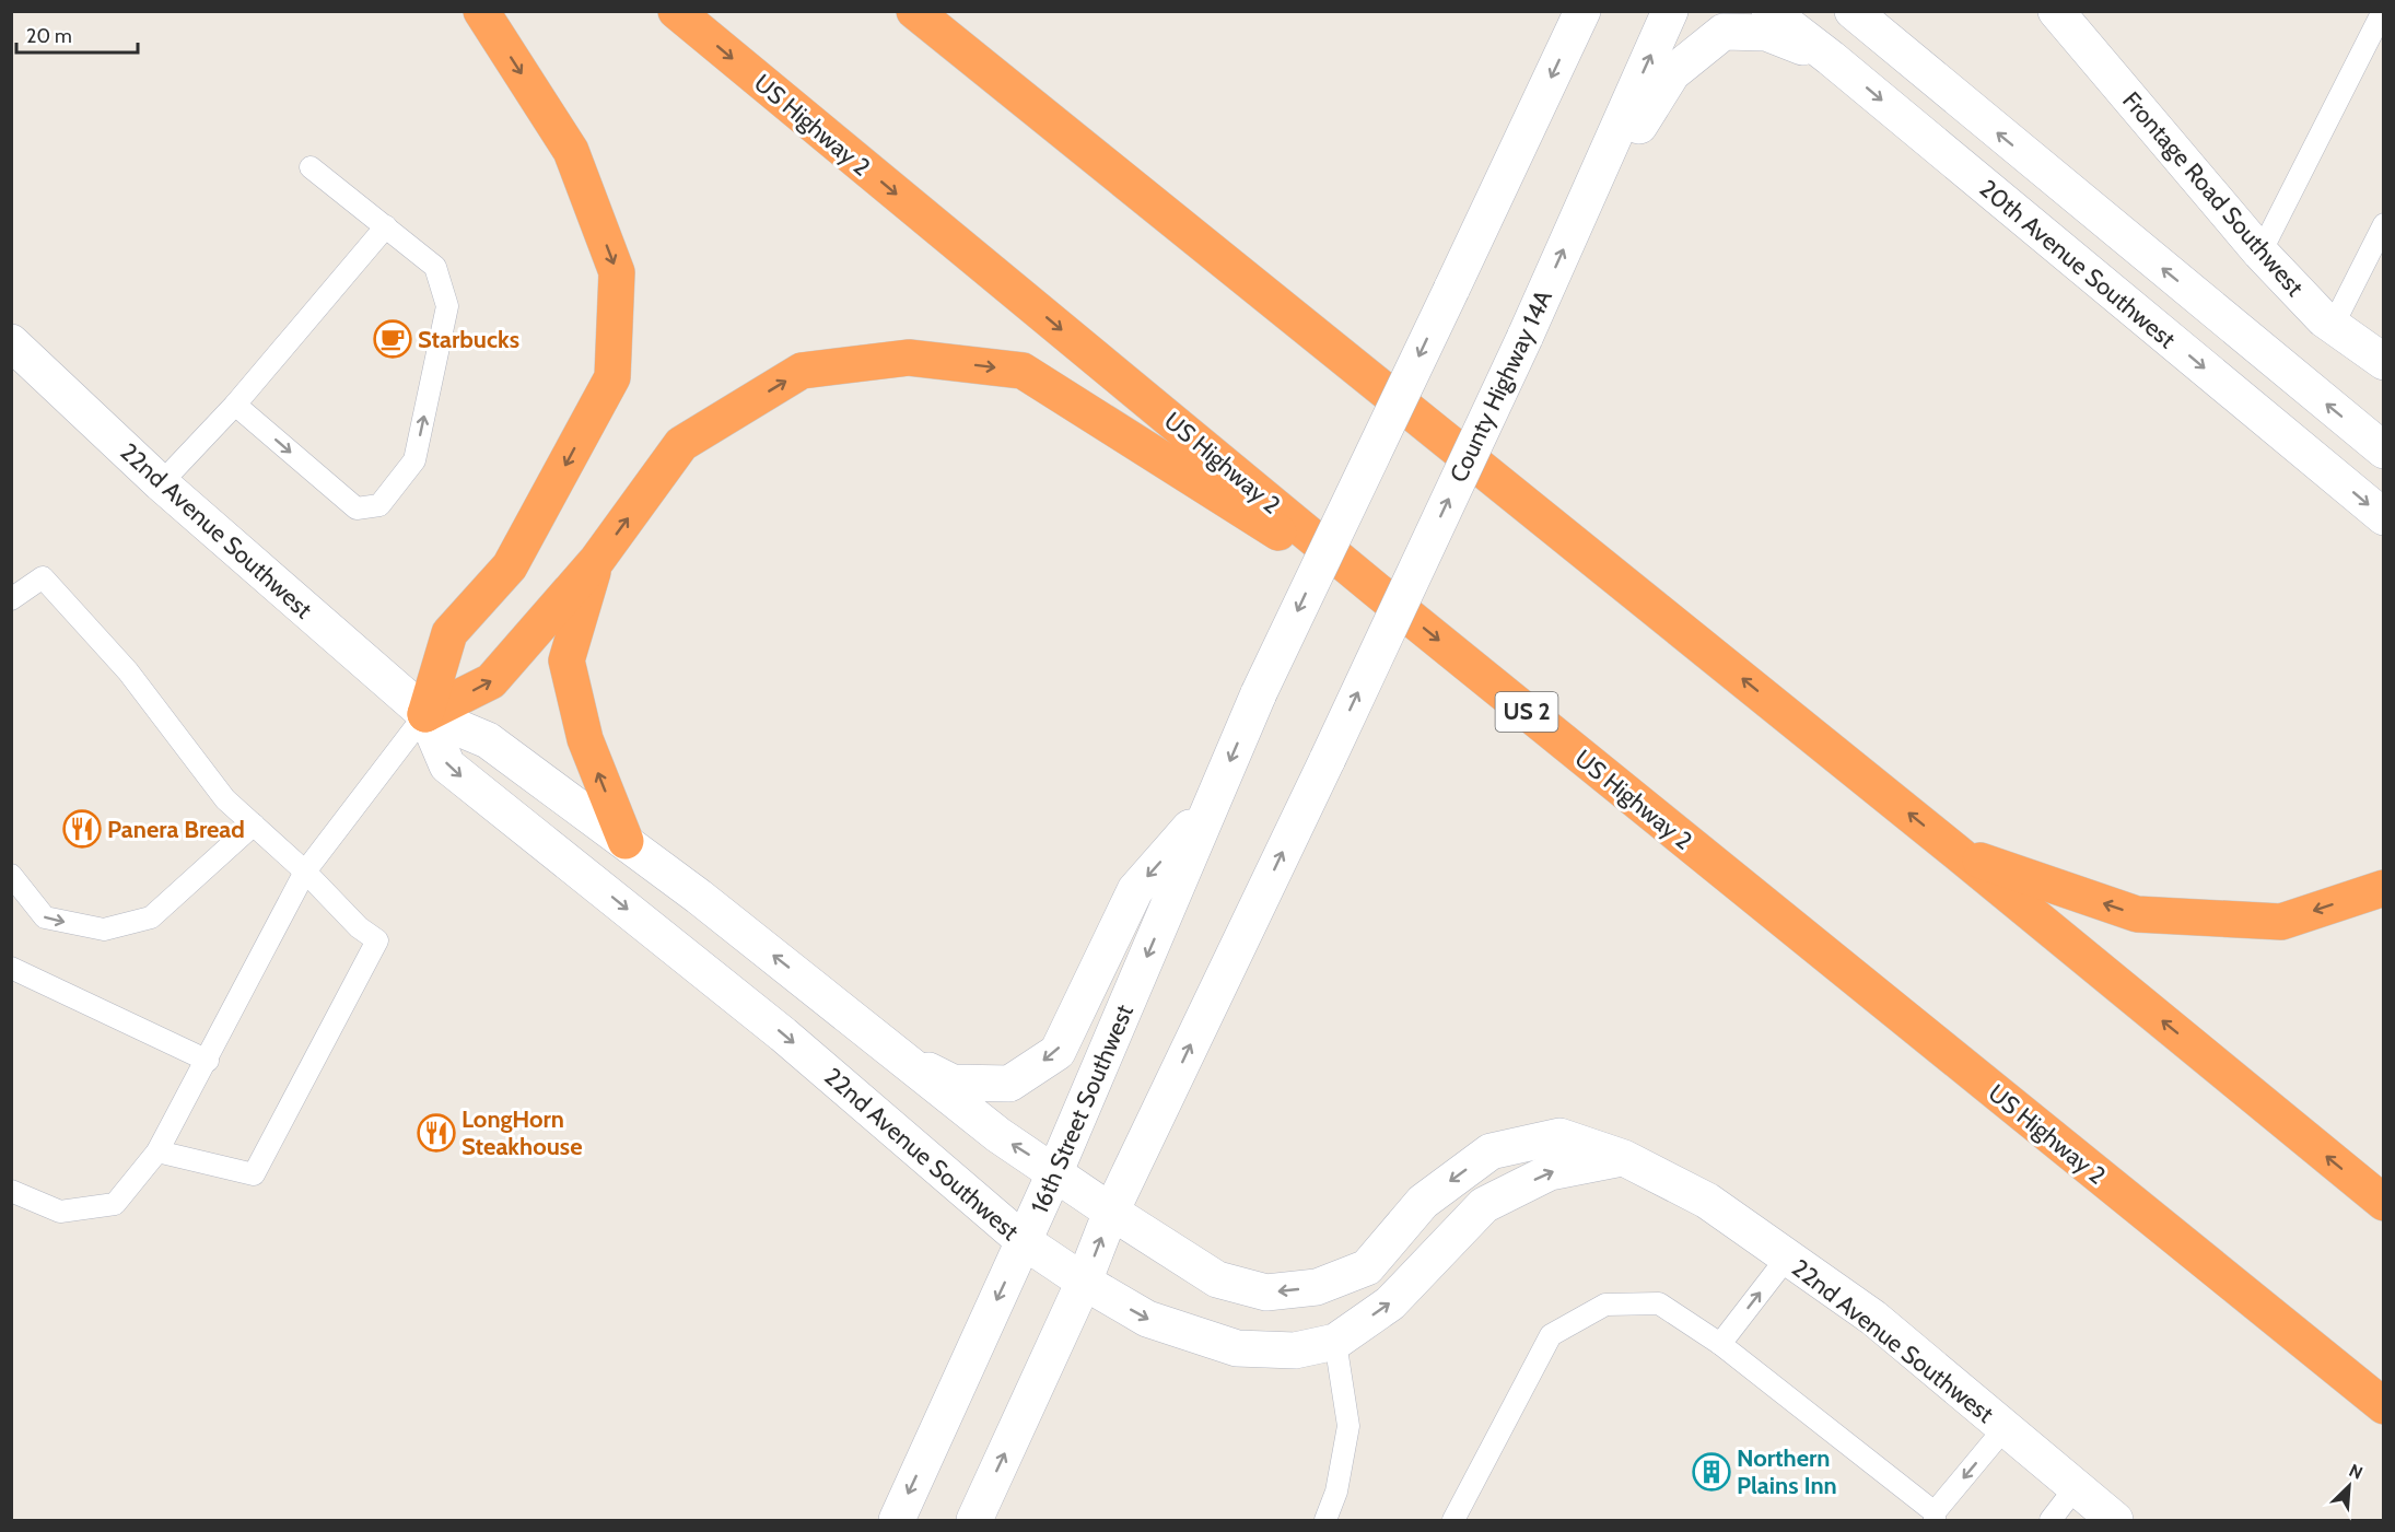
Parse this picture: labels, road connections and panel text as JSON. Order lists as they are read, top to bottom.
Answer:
{
  "streets": {
    "highway": ["US Highway 2", "US 2"],
    "main road": [
      "Frontage Road Southwest",
      "20th Avenue Southwest",
      "County Highway 14A",
      "22nd Avenue Southwest",
      "16th Street Southwest"
    ]
  },
  "crossings": [
    ["County Highway 14A", "22nd Avenue Southwest"],
    ["22nd Avenue Southwest", "16th Street Southwest"]
  ],
  "one_way": ["County Highway 14A", "16th Street Southwest"],
  "places": {
    "cafe": ["Starbucks"],
    "restaurant": ["Panera Bread", "LongHorn Steakhouse"],
    "building": ["Northern Plains Inn"]
  },
  "scale_bar": "20 m",
  "north": "top right"
}
